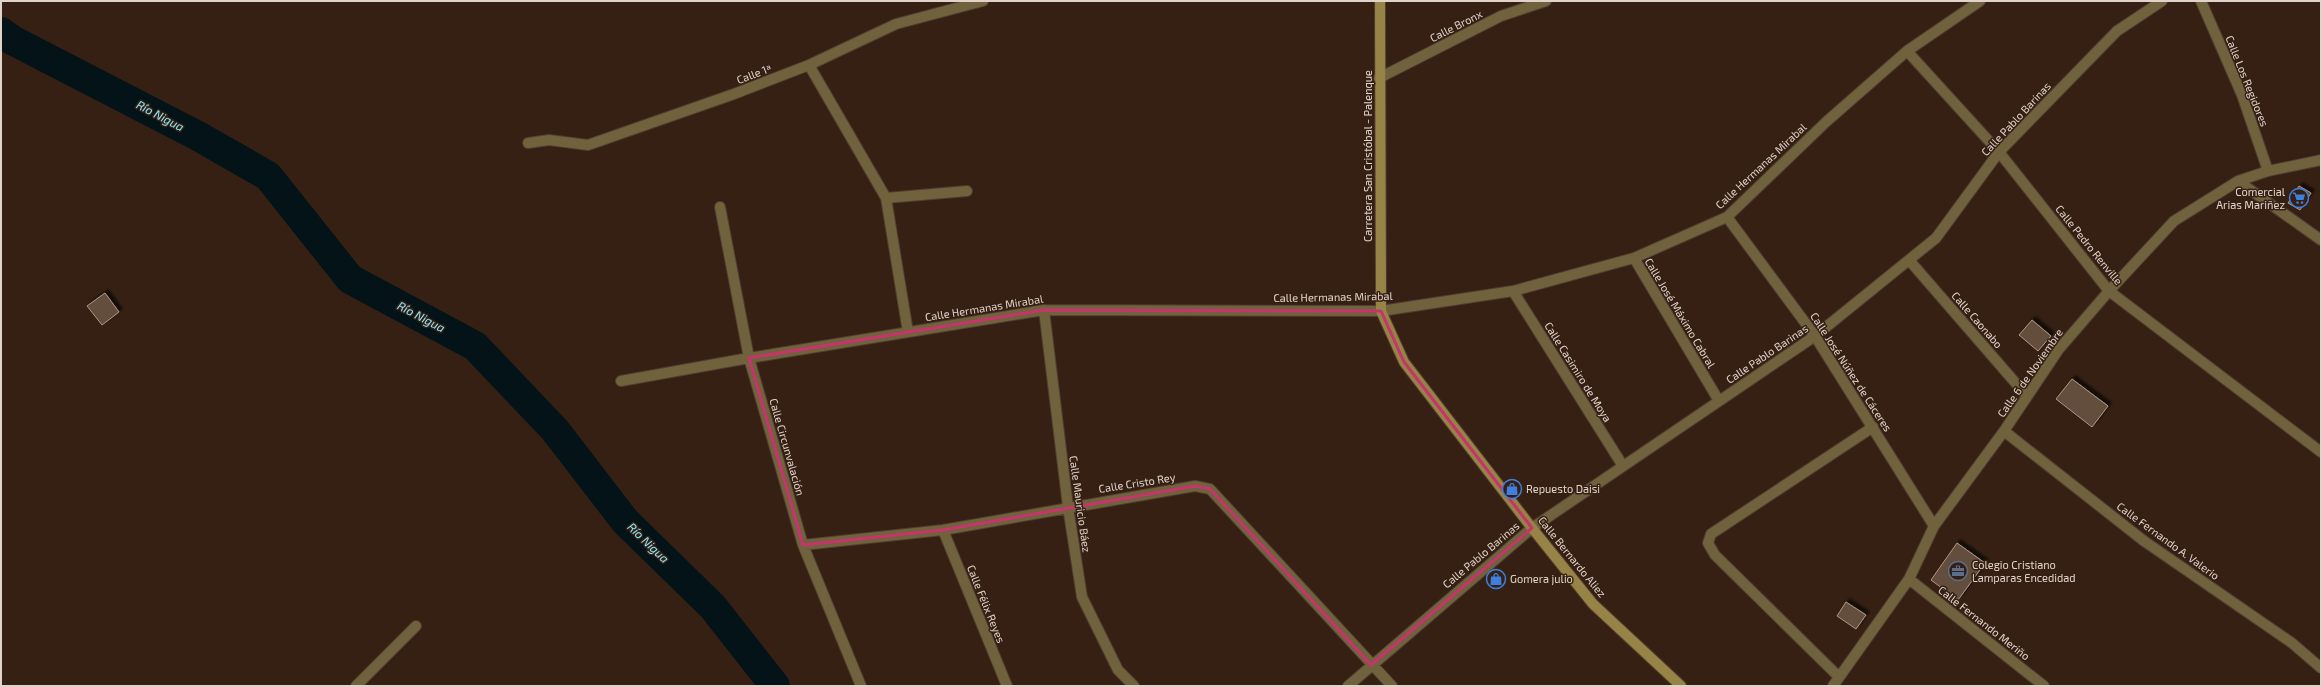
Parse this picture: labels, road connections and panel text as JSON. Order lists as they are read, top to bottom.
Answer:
{
  "streets": {
    "main road": ["Carretera San Cristóbal - Palenque", "Calle Bernardo Aliez"],
    "street": [
      "Calle Bronx",
      "Calle 1ª",
      "Calle Los Regidores",
      "Calle Pablo Barinas",
      "Calle Hermanas Mirabal",
      "Calle Pedro Renville",
      "Calle José Máximo Cabral",
      "Calle Caonabo",
      "Calle Casimiro de Moya",
      "Calle José Núñez de Cáceres",
      "Calle 6 de Noviembre",
      "Calle Circunvalación",
      "Calle Cristo Rey",
      "Calle Mauricio Báez",
      "Calle Fernando A. Valerio",
      "Calle Félix Reyes",
      "Calle Fernando Meriño"
    ]
  },
  "crossings": [
    ["Calle Bronx", "Carretera San Cristóbal - Palenque"],
    ["Calle Los Regidores", "Calle 6 de Noviembre"],
    ["Calle Pablo Barinas", "Calle Pedro Renville"],
    ["Calle Pablo Barinas", "Calle José Máximo Cabral"],
    ["Calle Pablo Barinas", "Calle Caonabo"],
    ["Calle Pablo Barinas", "Calle Casimiro de Moya"],
    ["Calle Pablo Barinas", "Calle José Núñez de Cáceres"],
    ["Calle Pablo Barinas", "Calle Cristo Rey"],
    ["Calle Pablo Barinas", "Calle Bernardo Aliez"],
    ["Carretera San Cristóbal - Palenque", "Calle Hermanas Mirabal"],
    ["Carretera San Cristóbal - Palenque", "Calle Bernardo Aliez"],
    ["Calle Hermanas Mirabal", "Calle Pedro Renville"],
    ["Calle Hermanas Mirabal", "Calle José Máximo Cabral"],
    ["Calle Hermanas Mirabal", "Calle Casimiro de Moya"],
    ["Calle Hermanas Mirabal", "Calle José Núñez de Cáceres"],
    ["Calle Hermanas Mirabal", "Calle Circunvalación"],
    ["Calle Hermanas Mirabal", "Calle Mauricio Báez"],
    ["Calle Hermanas Mirabal", "Calle Bernardo Aliez"],
    ["Calle Pedro Renville", "Calle 6 de Noviembre"],
    ["Calle Caonabo", "Calle 6 de Noviembre"],
    ["Calle José Núñez de Cáceres", "Calle 6 de Noviembre"],
    ["Calle 6 de Noviembre", "Calle Fernando A. Valerio"],
    ["Calle 6 de Noviembre", "Calle Fernando Meriño"],
    ["Calle Circunvalación", "Calle Cristo Rey"],
    ["Calle Cristo Rey", "Calle Mauricio Báez"],
    ["Calle Cristo Rey", "Calle Félix Reyes"]
  ],
  "water": ["Río Nigua"],
  "places": {
    "supermarket": ["Comercial Arias Mariñez"],
    "shop": ["Repuesto Daisi", "Gomera julio"],
    "office": ["Colegio Cristiano Lamparas Encedidad"]
  }
}
